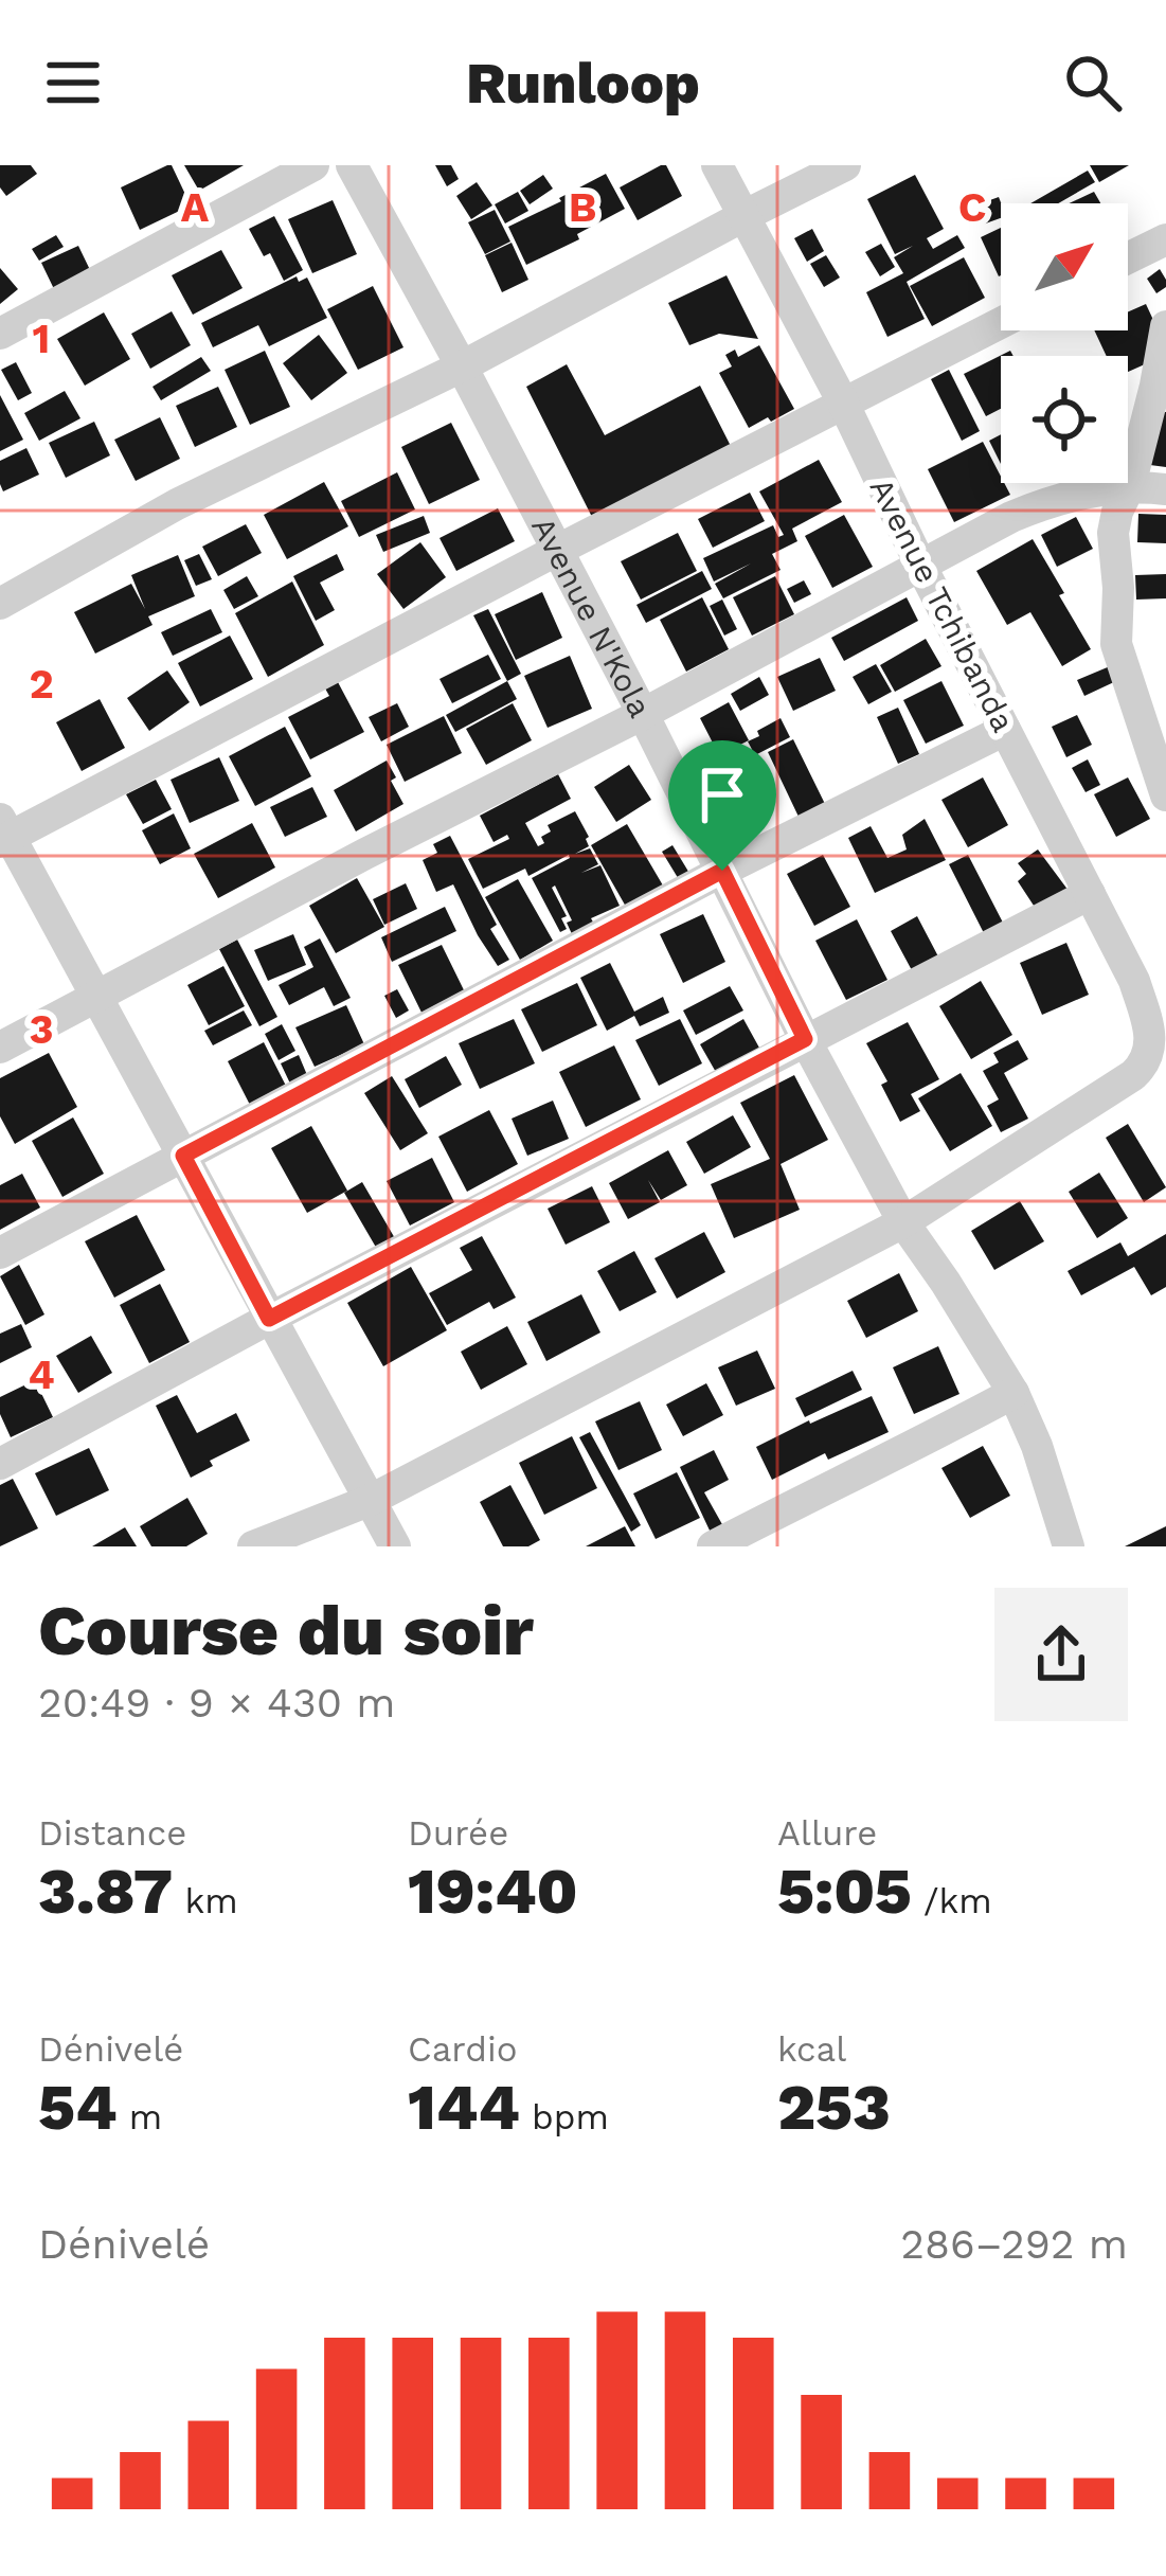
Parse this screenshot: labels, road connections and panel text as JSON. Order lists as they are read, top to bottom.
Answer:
{
  "streets": {
    "street": ["Avenue Tchibanda", "Avenue N'Kola"]
  },
  "crossings": [
    ["Avenue Tchibanda", "Avenue N'Kola"]
  ],
  "north": "top right",
  "page": {
    "header": "Runloop",
    "heading": ["Course du soir", "20:49 · 9 × 430 m"],
    "stats": [
      ["Distance", "3.87 km"],
      ["Durée", "19:40"],
      ["Allure", "5:05 /km"],
      ["Dénivelé", "54 m"],
      ["Cardio", "144 bpm"],
      ["kcal", "253"]
    ],
    "chart": ["Dénivelé", "286–292 m"]
  },
  "grid": {
    "columns": ["A", "B", "C"],
    "rows": [
      "1",
      "2",
      "3",
      "4"
    ]
  }
}
